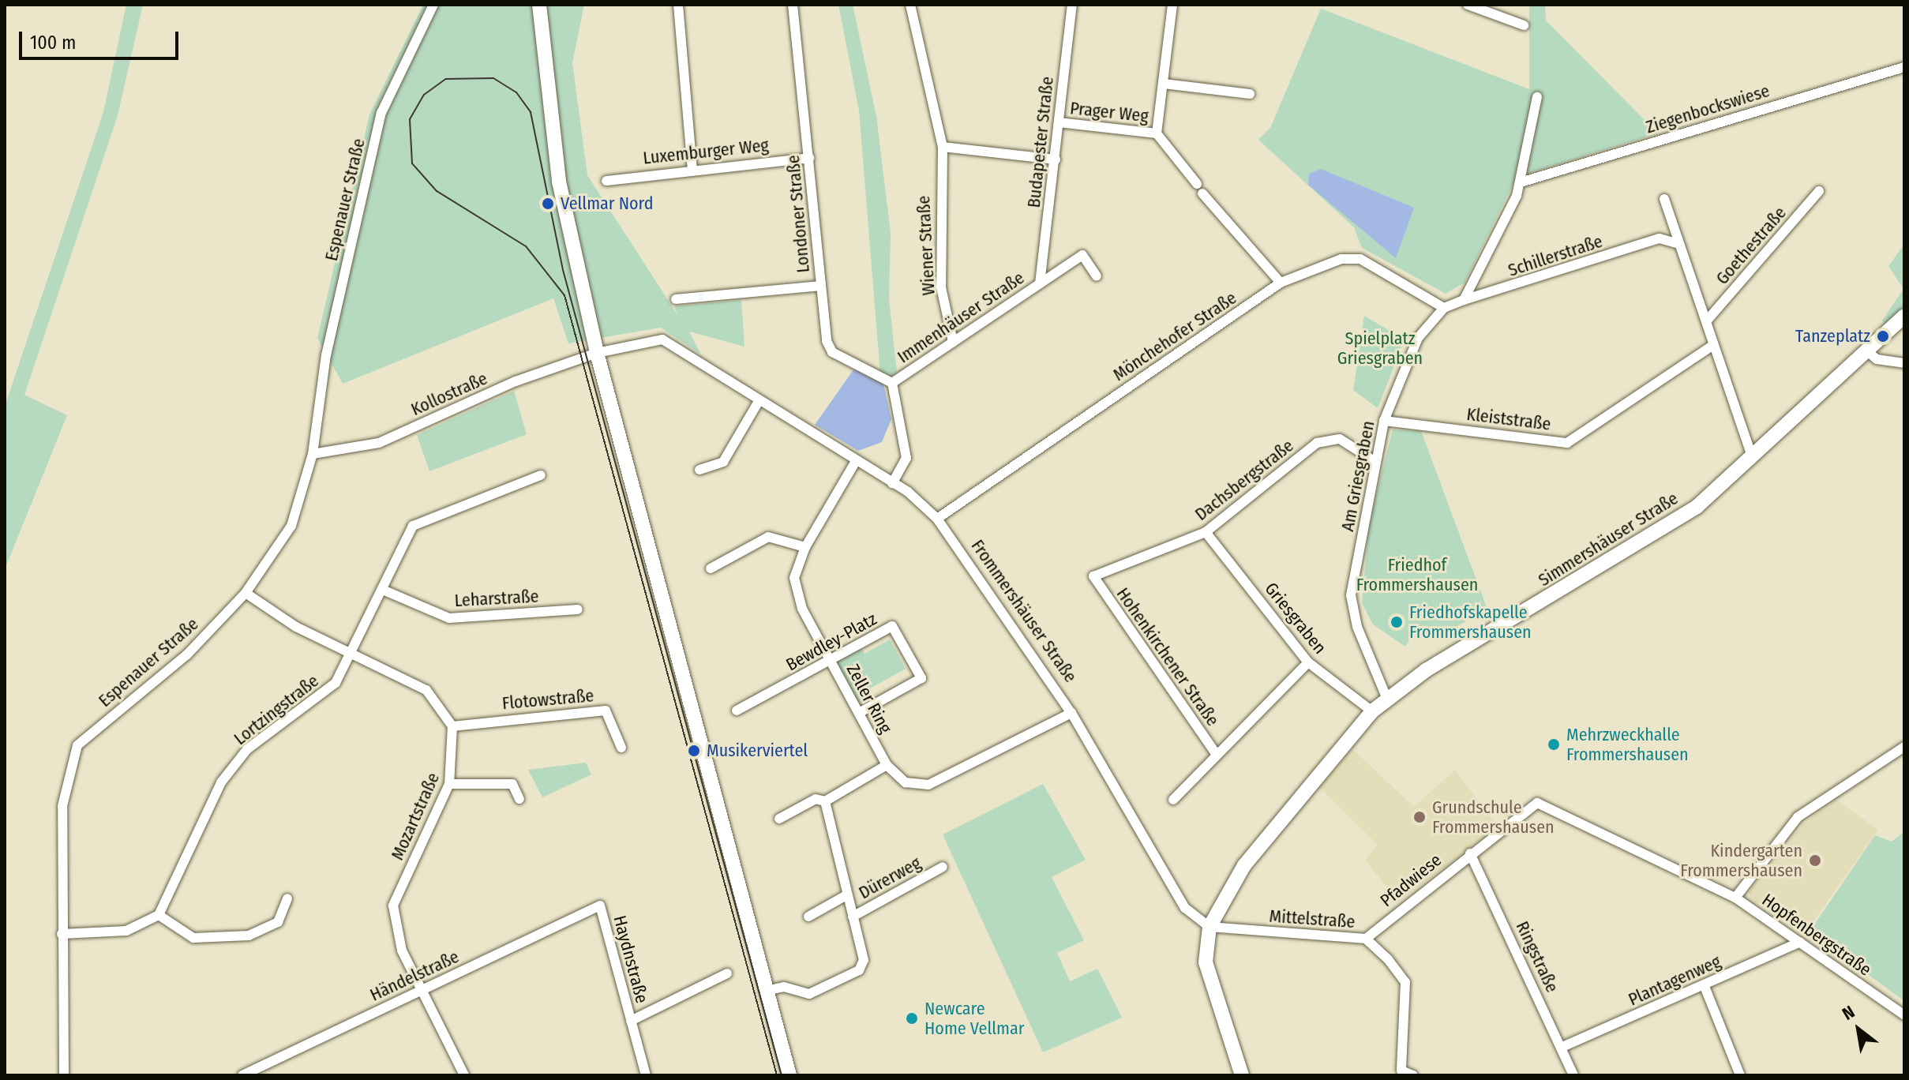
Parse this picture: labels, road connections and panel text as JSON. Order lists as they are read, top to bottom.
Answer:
{
  "streets": {
    "main road": ["Simmershäuser Straße"],
    "street": [
      "Ziegenbockswiese",
      "Prager Weg",
      "Budapester Straße",
      "Luxemburger Weg",
      "Espenauer Straße",
      "Londoner Straße",
      "Wiener Straße",
      "Goethestraße",
      "Schillerstraße",
      "Immenhäuser Straße",
      "Mönchehofer Straße",
      "Kollostraße",
      "Kleiststraße",
      "Am Griesgraben",
      "Dachsbergstraße",
      "Leharstraße",
      "Frommershäuser Straße",
      "Griesgraben",
      "Bewdley-Platz",
      "Hohenkirchener Straße",
      "Zeller Ring",
      "Flotowstraße",
      "Lortzingstraße",
      "Mozartstraße",
      "Dürerweg",
      "Pfadwiese",
      "Mittelstraße",
      "Hopfenbergstraße",
      "Ringstraße",
      "Haydnstraße",
      "Händelstraße",
      "Plantagenweg"
    ]
  },
  "crossings": [
    ["Prager Weg", "Budapester Straße"],
    ["Budapester Straße", "Immenhäuser Straße"],
    ["Luxemburger Weg", "Londoner Straße"],
    ["Espenauer Straße", "Kollostraße"],
    ["Londoner Straße", "Immenhäuser Straße"],
    ["Wiener Straße", "Immenhäuser Straße"],
    ["Schillerstraße", "Mönchehofer Straße"],
    ["Schillerstraße", "Am Griesgraben"],
    ["Immenhäuser Straße", "Frommershäuser Straße"],
    ["Mönchehofer Straße", "Am Griesgraben"],
    ["Mönchehofer Straße", "Frommershäuser Straße"],
    ["Kollostraße", "Frommershäuser Straße"],
    ["Kleiststraße", "Am Griesgraben"],
    ["Am Griesgraben", "Dachsbergstraße"],
    ["Am Griesgraben", "Simmershäuser Straße"],
    ["Dachsbergstraße", "Griesgraben"],
    ["Dachsbergstraße", "Hohenkirchener Straße"],
    ["Simmershäuser Straße", "Frommershäuser Straße"],
    ["Simmershäuser Straße", "Griesgraben"],
    ["Simmershäuser Straße", "Mittelstraße"],
    ["Leharstraße", "Lortzingstraße"],
    ["Frommershäuser Straße", "Zeller Ring"],
    ["Frommershäuser Straße", "Mittelstraße"],
    ["Bewdley-Platz", "Zeller Ring"],
    ["Flotowstraße", "Mozartstraße"],
    ["Mozartstraße", "Händelstraße"],
    ["Pfadwiese", "Mittelstraße"],
    ["Pfadwiese", "Hopfenbergstraße"],
    ["Pfadwiese", "Ringstraße"],
    ["Hopfenbergstraße", "Plantagenweg"],
    ["Ringstraße", "Plantagenweg"],
    ["Haydnstraße", "Händelstraße"]
  ],
  "parks": ["Spielplatz Griesgraben", "Friedhof Frommershausen"],
  "places": [
    "Vellmar Nord",
    "Tanzeplatz",
    "Friedhofskapelle Frommershausen",
    "Mehrzweckhalle Frommershausen",
    "Musikerviertel",
    "Grundschule Frommershausen",
    "Kindergarten Frommershausen",
    "Newcare Home Vellmar"
  ],
  "scale_bar": "100 m",
  "north": "top left"
}
